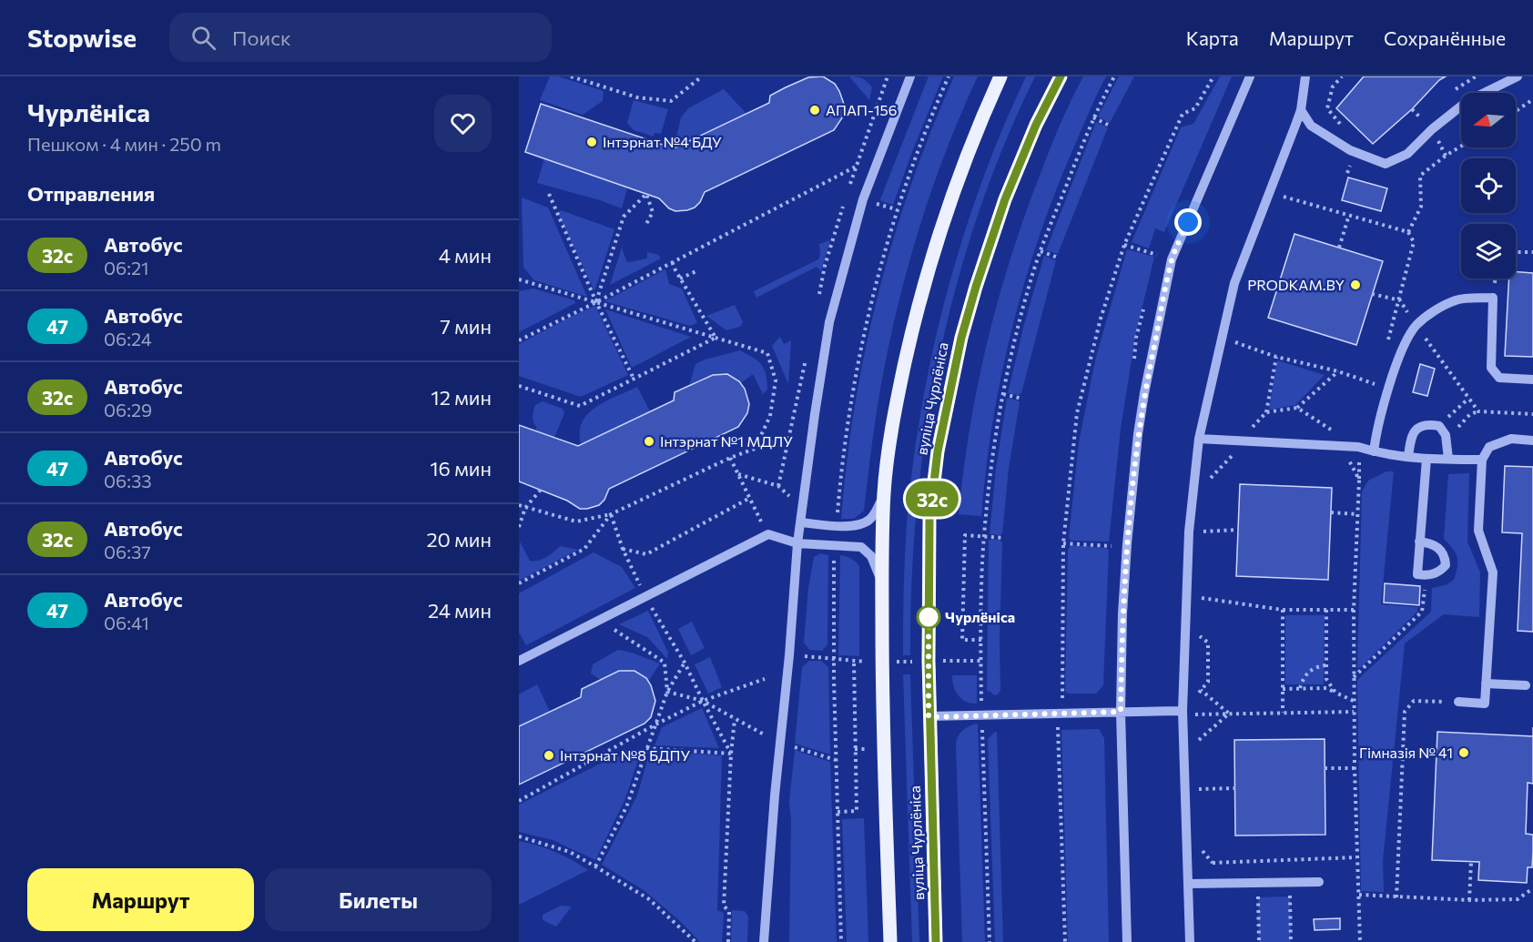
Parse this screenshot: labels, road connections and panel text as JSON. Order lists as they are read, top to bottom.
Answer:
{
  "streets": {
    "main road": ["вуліца Чурлёніса"]
  },
  "places": [
    "АПАП-156",
    "Інтэрнат №4 БДУ",
    "PRODKAM.BY",
    "Інтэрнат №1 МДЛУ",
    "Чурлёніса",
    "Гімназія № 41",
    "Інтэрнат №8 БДПУ"
  ],
  "lines": ["bus line 32с"],
  "north": "left",
  "page": {
    "header": "Stopwise",
    "search": "Поиск",
    "nav": ["Карта", "Маршрут", "Сохранённые"],
    "heading": [
      ["Чурлёніса", "Пешком · 4 мин · 250 m"],
      "Отправления"
    ],
    "on_map": "32с",
    "list": [
      {
        "mark": "32с",
        "name": "Автобус",
        "note": "06:21",
        "value": "4 мин"
      },
      {
        "mark": "47",
        "name": "Автобус",
        "note": "06:24",
        "value": "7 мин"
      },
      {
        "mark": "32с",
        "name": "Автобус",
        "note": "06:29",
        "value": "12 мин"
      },
      {
        "mark": "47",
        "name": "Автобус",
        "note": "06:33",
        "value": "16 мин"
      },
      {
        "mark": "32с",
        "name": "Автобус",
        "note": "06:37",
        "value": "20 мин"
      },
      {
        "mark": "47",
        "name": "Автобус",
        "note": "06:41",
        "value": "24 мин"
      }
    ],
    "buttons": ["Маршрут", "Билеты"]
  }
}
